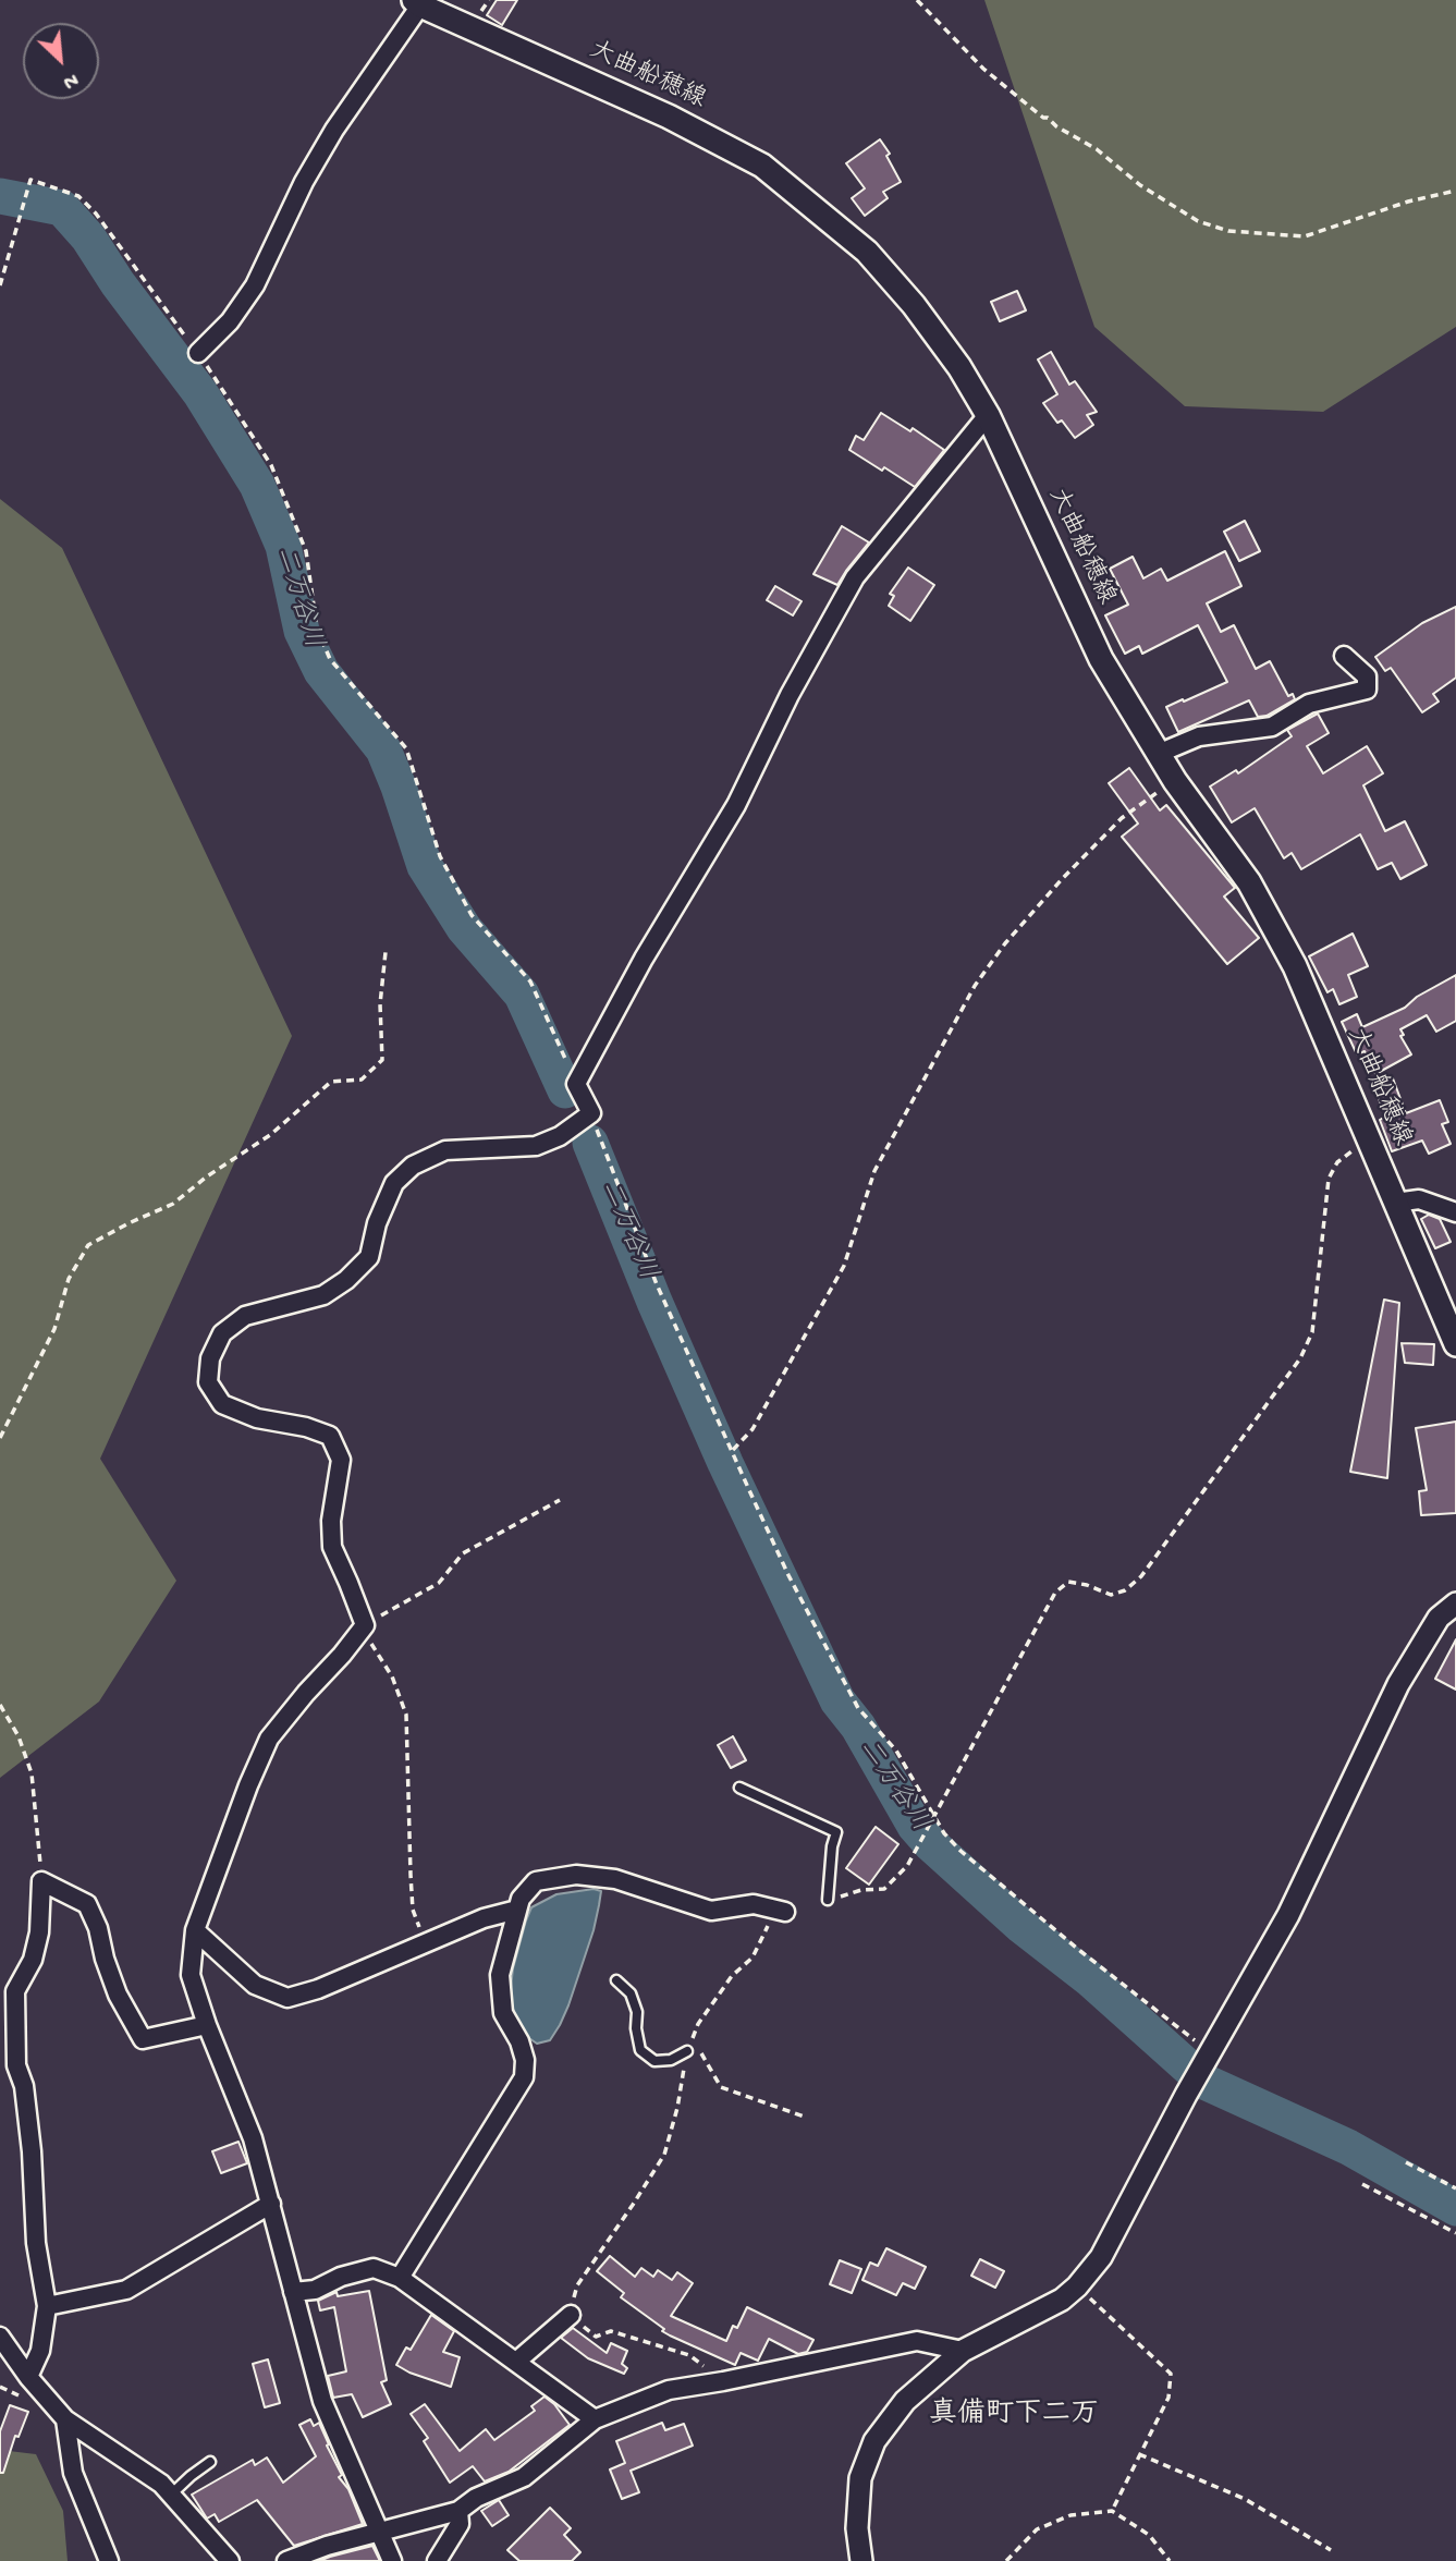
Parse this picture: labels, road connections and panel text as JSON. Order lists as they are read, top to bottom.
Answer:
{
  "streets": {
    "main road": ["大曲船穂線"]
  },
  "districts": ["真備町下二万"],
  "water": ["二万谷川"],
  "north": "bottom right"
}
